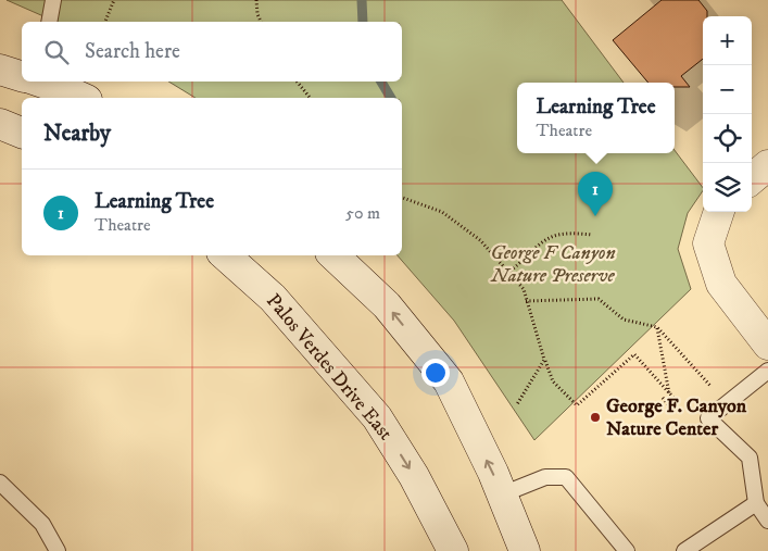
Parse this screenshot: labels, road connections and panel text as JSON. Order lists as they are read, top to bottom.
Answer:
{
  "streets": {
    "main road": ["Palos Verdes Drive East"]
  },
  "parks": ["George F Canyon Nature Preserve"],
  "places": ["George F. Canyon Nature Center"],
  "page": {
    "map_buttons": ["+", "−"],
    "search": "Search here",
    "popup": ["Learning Tree", "Theatre"],
    "heading": "Nearby",
    "list": [
      {
        "mark": "1",
        "name": "Learning Tree",
        "note": "Theatre",
        "value": "50 m"
      }
    ],
    "pins": "1"
  }
}
